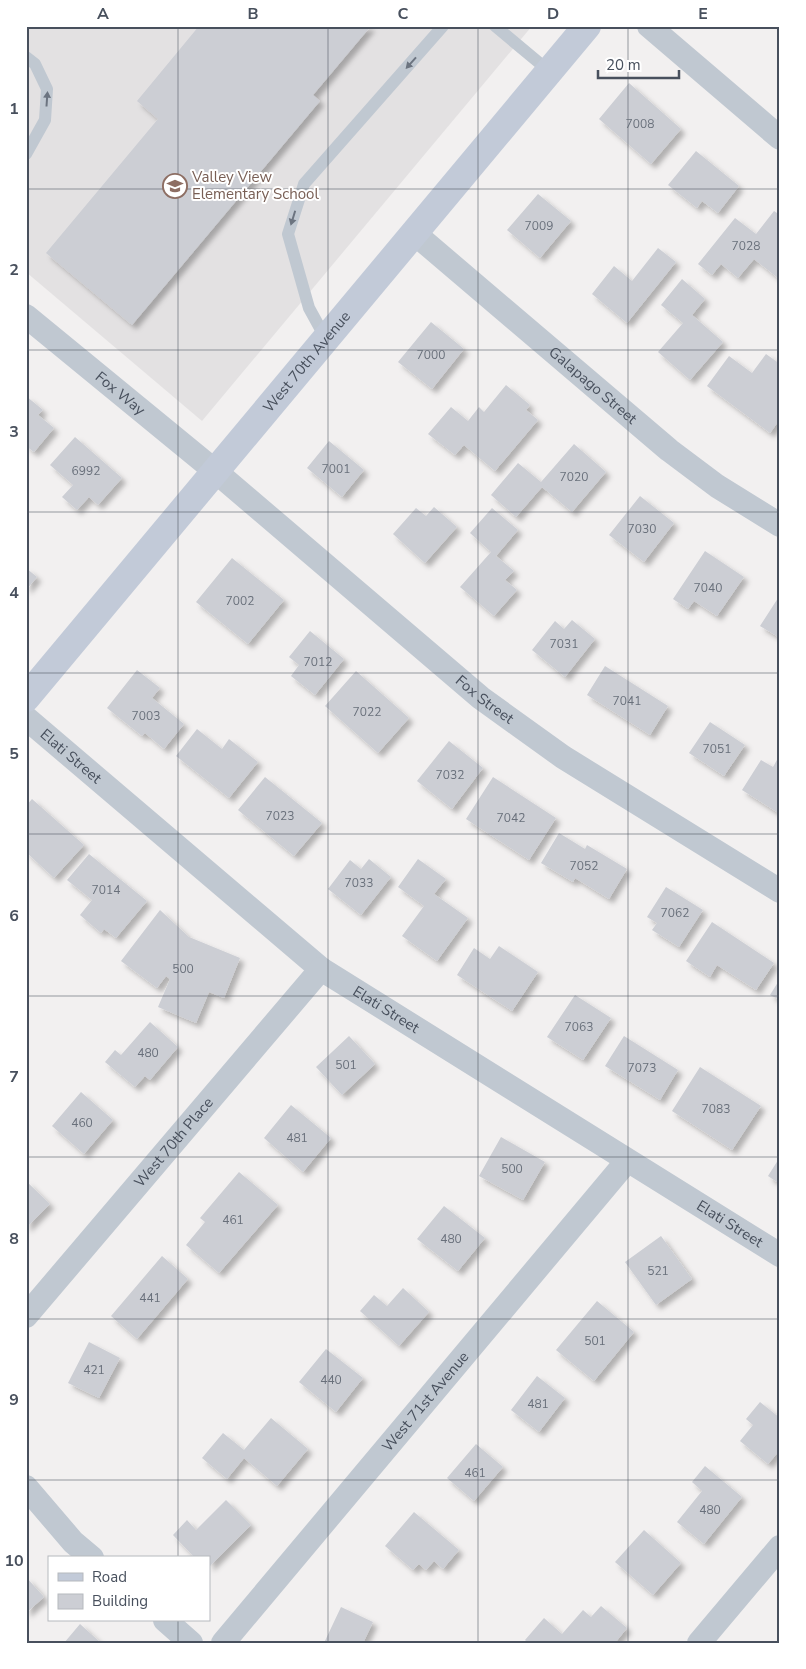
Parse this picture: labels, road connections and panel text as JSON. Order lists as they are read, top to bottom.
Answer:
{
  "streets": {
    "main road": ["West 70th Avenue"],
    "street": [
      "Galapago Street",
      "Fox Way",
      "Fox Street",
      "Elati Street",
      "West 70th Place",
      "West 71st Avenue"
    ]
  },
  "crossings": [
    ["West 70th Avenue", "Galapago Street"],
    ["West 70th Avenue", "Fox Way"],
    ["West 70th Avenue", "Fox Street"],
    ["Fox Way", "Fox Street"],
    ["Elati Street", "West 70th Place"],
    ["Elati Street", "West 71st Avenue"]
  ],
  "places": {
    "school or university": ["Valley View Elementary School"]
  },
  "house_numbers": [
    "7008",
    "7009",
    "7028",
    "7000",
    "7001",
    "6992",
    "7020",
    "7030",
    "7040",
    "7002",
    "7031",
    "7012",
    "7041",
    "7022",
    "7003",
    "7051",
    "7032",
    "7023",
    "7042",
    "7052",
    "7033",
    "7014",
    "7062",
    "500",
    "7063",
    "480",
    "501",
    "7073",
    "7083",
    "460",
    "481",
    "500",
    "461",
    "480",
    "521",
    "441",
    "501",
    "421",
    "440",
    "481",
    "461",
    "480"
  ],
  "legend": ["Road", "Building"],
  "scale_bar": "20 m",
  "grid": {
    "columns": [
      "A",
      "B",
      "C",
      "D",
      "E"
    ],
    "rows": [
      "1",
      "2",
      "3",
      "4",
      "5",
      "6",
      "7",
      "8",
      "9",
      "10"
    ]
  }
}
